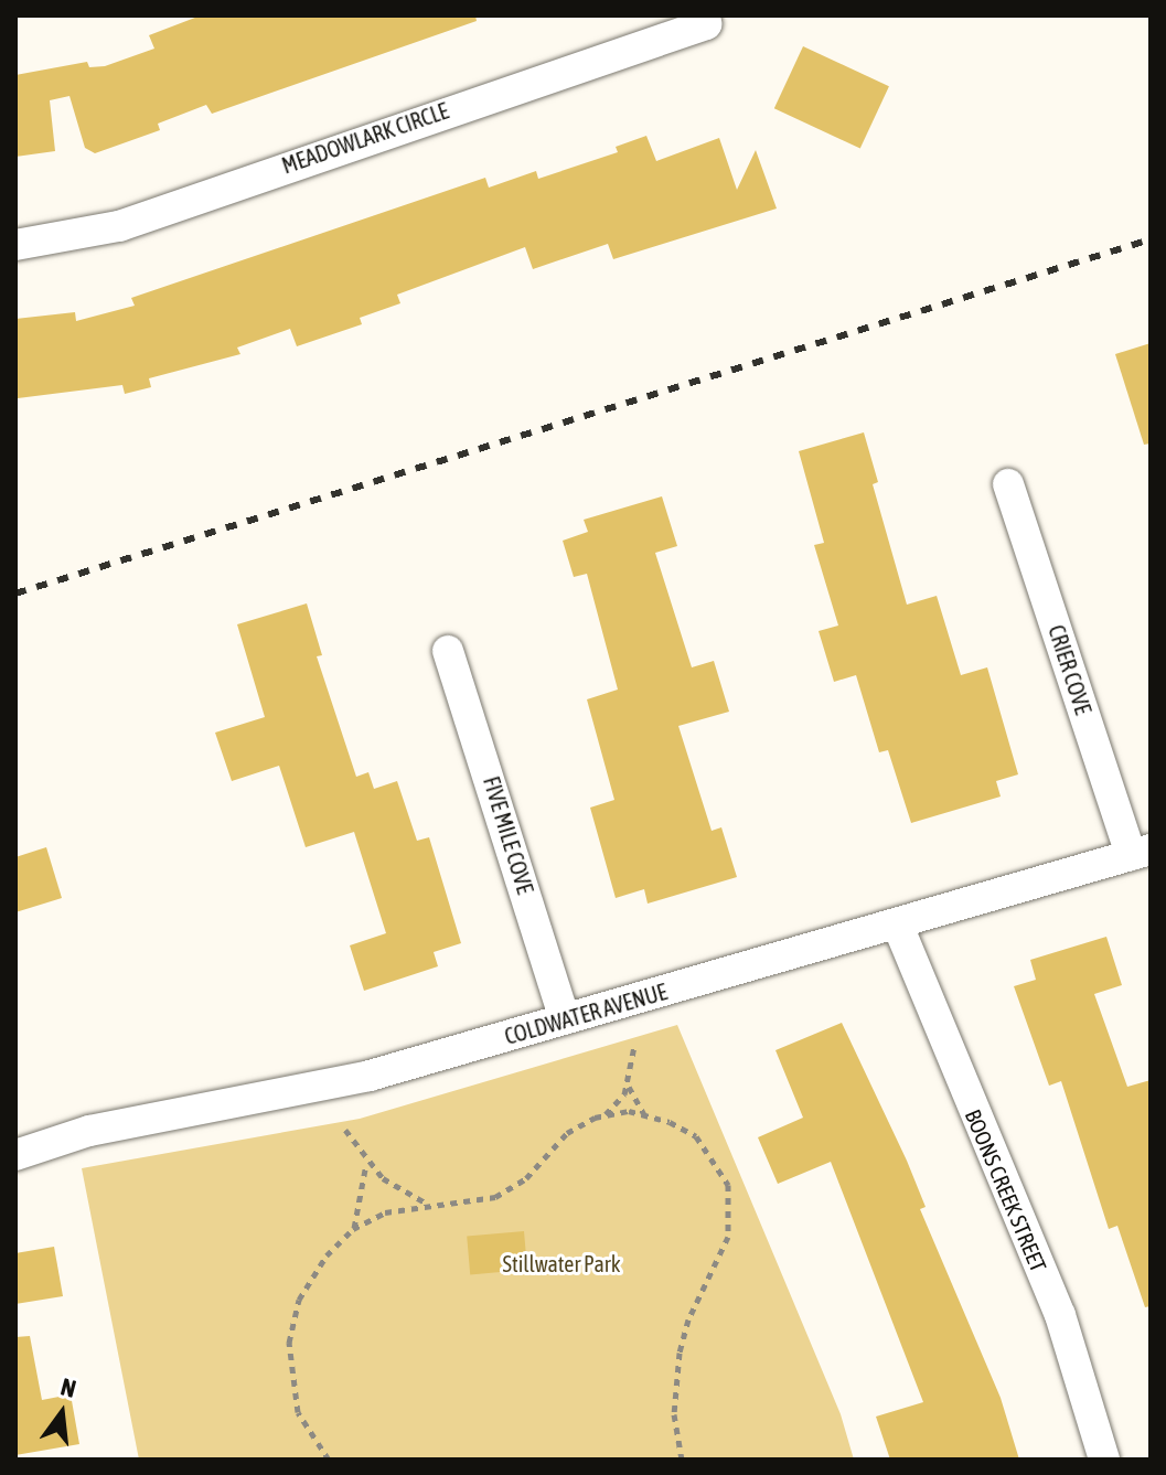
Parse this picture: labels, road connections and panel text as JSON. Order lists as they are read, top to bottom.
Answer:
{
  "streets": {
    "street": [
      "MEADOWLARK CIRCLE",
      "CRIER COVE",
      "FIVE MILE COVE",
      "COLDWATER AVENUE",
      "BOONS CREEK STREET"
    ]
  },
  "crossings": [
    ["CRIER COVE", "COLDWATER AVENUE"],
    ["FIVE MILE COVE", "COLDWATER AVENUE"],
    ["COLDWATER AVENUE", "BOONS CREEK STREET"]
  ],
  "parks": ["Stillwater Park"],
  "north": "top"
}
